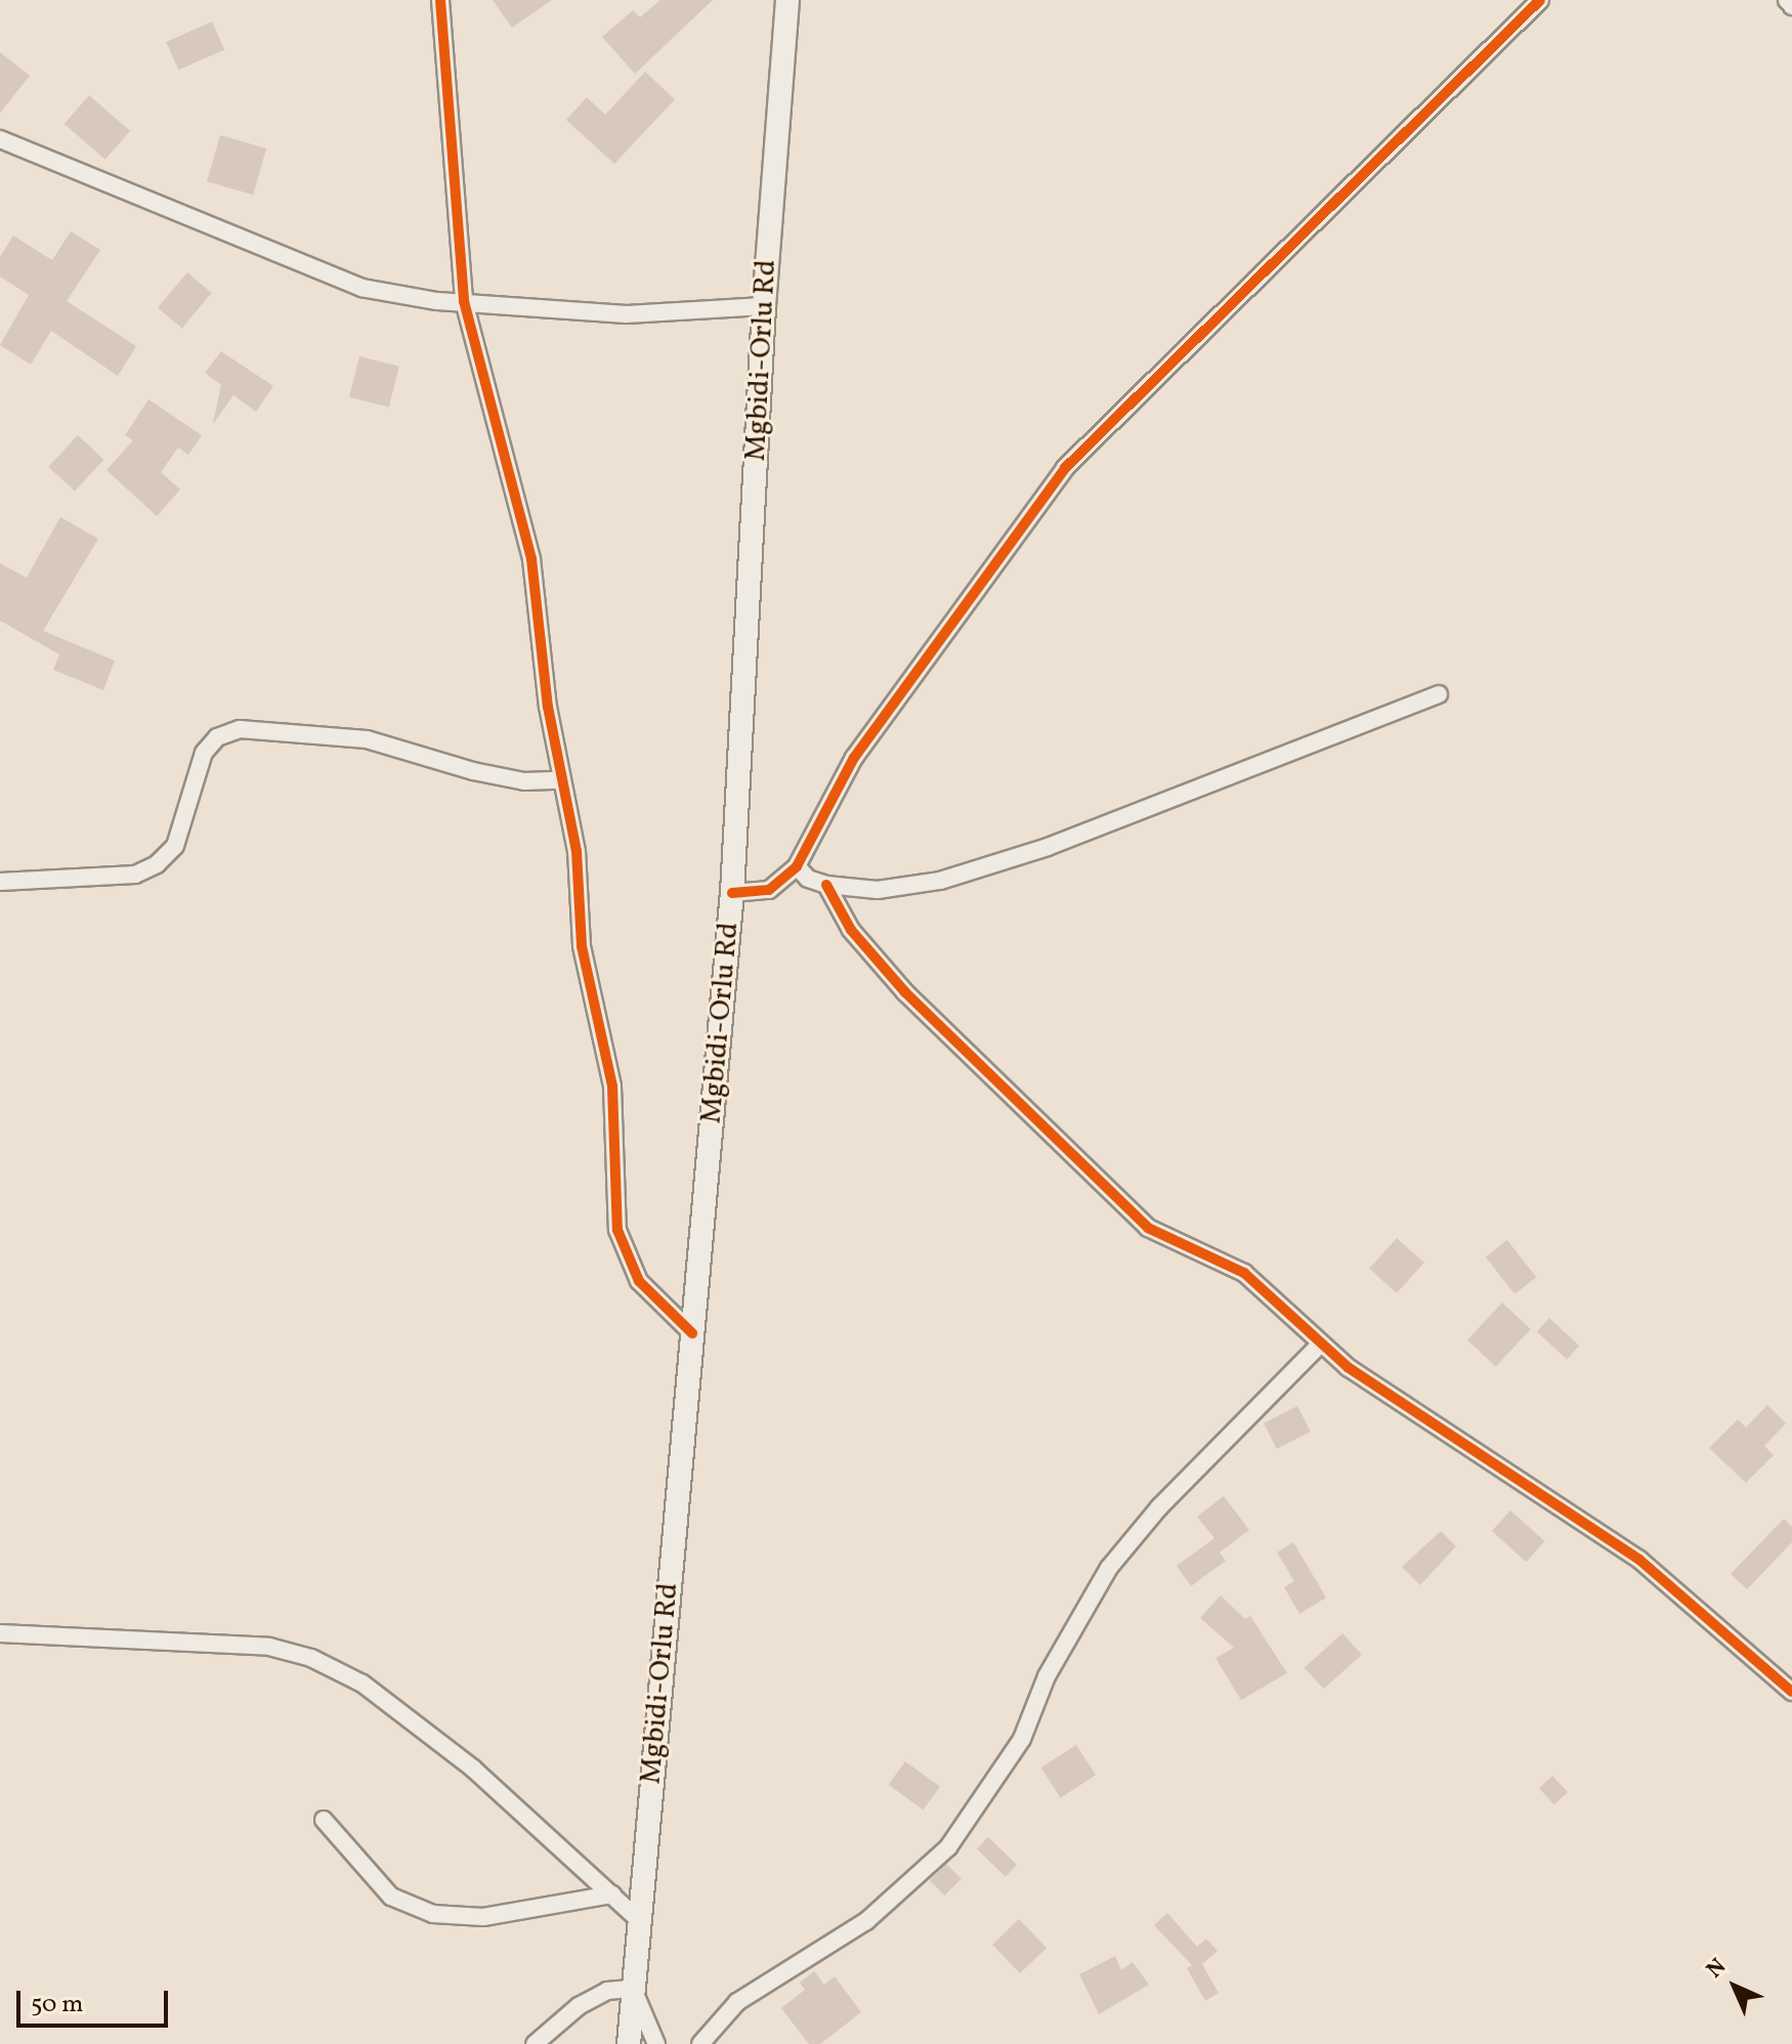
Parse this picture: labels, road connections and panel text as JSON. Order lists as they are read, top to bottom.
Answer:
{
  "streets": {
    "main road": ["Mgbidi-Orlu Rd"]
  },
  "scale_bar": "50 m",
  "north": "top left"
}
